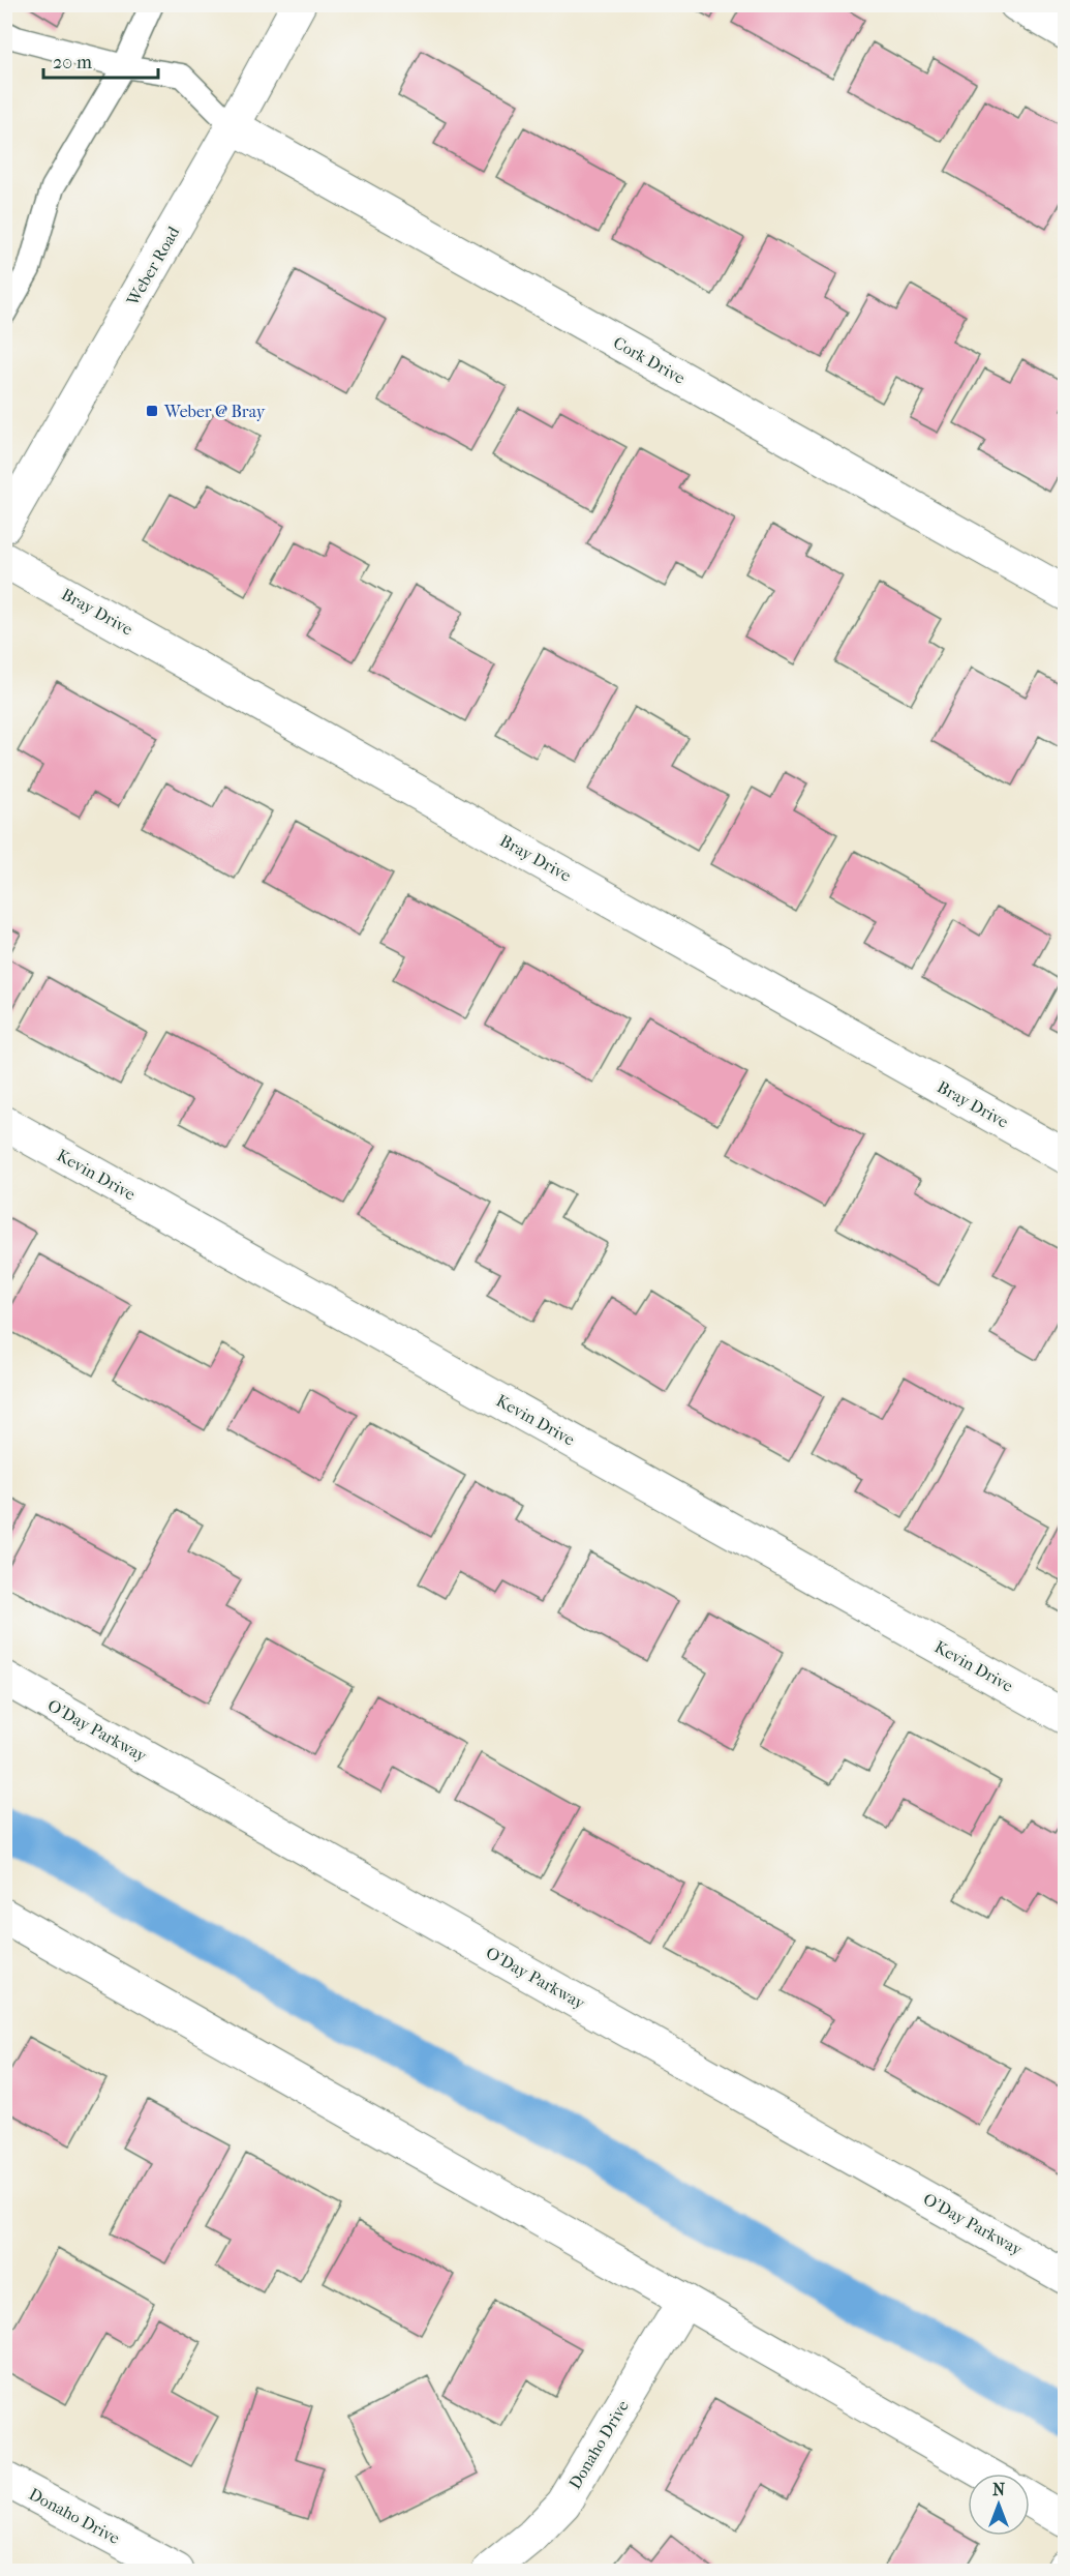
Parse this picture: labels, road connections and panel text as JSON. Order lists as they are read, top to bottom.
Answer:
{
  "streets": {
    "street": [
      "Weber Road",
      "Cork Drive",
      "Bray Drive",
      "Kevin Drive",
      "O'Day Parkway",
      "Donaho Drive"
    ]
  },
  "crossings": [
    ["Weber Road", "Cork Drive"]
  ],
  "places": {
    "transit": ["Weber @ Bray"]
  },
  "scale_bar": "20 m",
  "north": "top"
}
